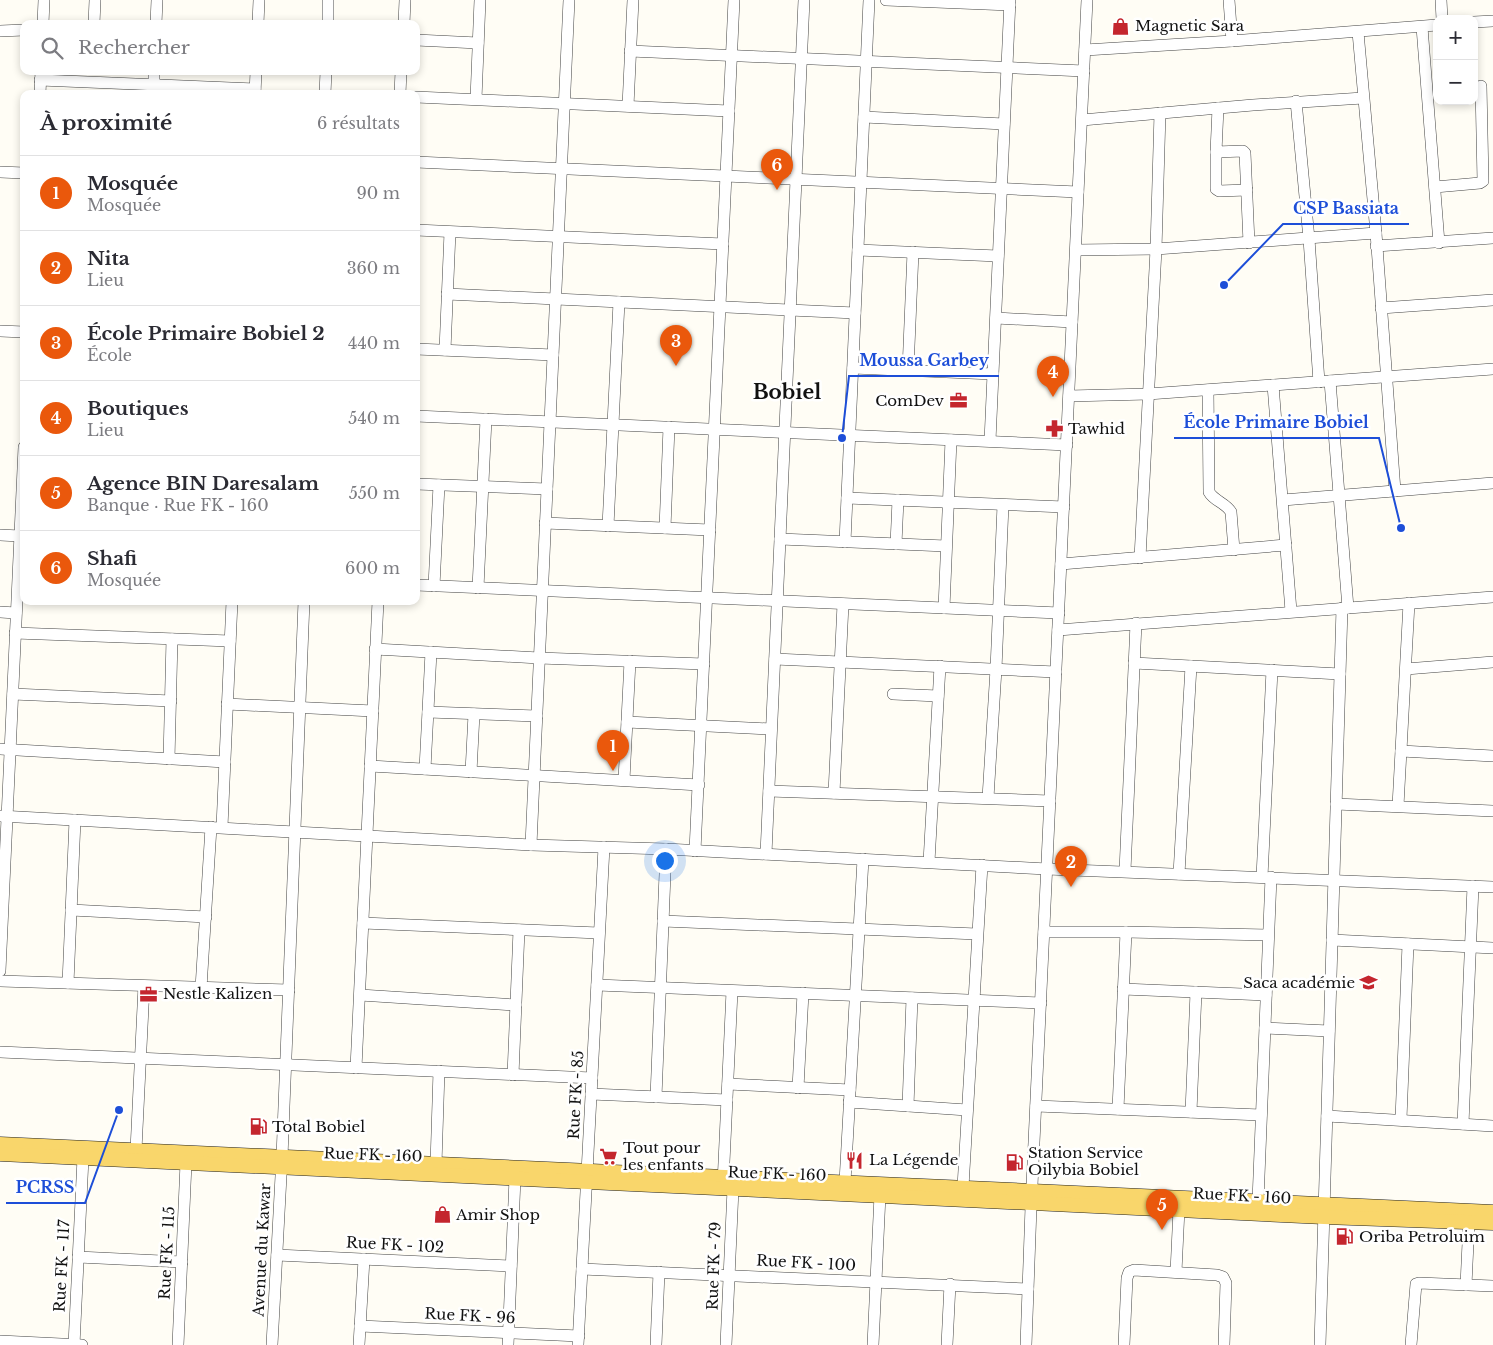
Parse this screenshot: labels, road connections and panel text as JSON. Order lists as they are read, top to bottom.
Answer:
{
  "streets": {
    "main road": ["Rue FK - 160"],
    "street": [
      "Rue FK - 85",
      "Rue FK - 102",
      "Avenue du Kawar",
      "Rue FK - 115",
      "Rue FK - 100",
      "Rue FK - 117",
      "Rue FK - 79",
      "Rue FK - 96"
    ]
  },
  "crossings": [
    ["Rue FK - 85", "Rue FK - 160"],
    ["Rue FK - 85", "Rue FK - 100"],
    ["Rue FK - 85", "Rue FK - 96"],
    ["Rue FK - 160", "Avenue du Kawar"],
    ["Rue FK - 160", "Rue FK - 115"],
    ["Rue FK - 160", "Rue FK - 117"],
    ["Rue FK - 160", "Rue FK - 79"],
    ["Rue FK - 102", "Avenue du Kawar"],
    ["Rue FK - 100", "Rue FK - 79"]
  ],
  "districts": ["Bobiel"],
  "places": {
    "shop": ["Magnetic Sara", "Amir Shop"],
    "other": [
      "CSP Bassiata",
      "Moussa Garbey",
      "École Primaire Bobiel",
      "PCRSS"
    ],
    "office": ["ComDev", "Nestle Kalizen"],
    "pharmacy": ["Tawhid"],
    "school or university": ["Saca académie"],
    "fuel station": ["Total Bobiel", "Station Service Oilybia Bobiel", "Oriba Petroluim"],
    "supermarket": ["Tout pour les enfants"],
    "restaurant": ["La Légende"]
  },
  "page": {
    "map_buttons": ["+", "−"],
    "search": "Rechercher",
    "heading": ["À proximité", "6 résultats"],
    "pins": [
      "6",
      "3",
      "4",
      "1",
      "2",
      "5"
    ],
    "list": [
      {
        "mark": "1",
        "name": "Mosquée",
        "note": "Mosquée",
        "value": "90 m"
      },
      {
        "mark": "2",
        "name": "Nita",
        "note": "Lieu",
        "value": "360 m"
      },
      {
        "mark": "3",
        "name": "École Primaire Bobiel 2",
        "note": "École",
        "value": "440 m"
      },
      {
        "mark": "4",
        "name": "Boutiques",
        "note": "Lieu",
        "value": "540 m"
      },
      {
        "mark": "5",
        "name": "Agence BIN Daresalam",
        "note": "Banque · Rue FK - 160",
        "value": "550 m"
      },
      {
        "mark": "6",
        "name": "Shafi",
        "note": "Mosquée",
        "value": "600 m"
      }
    ]
  }
}
